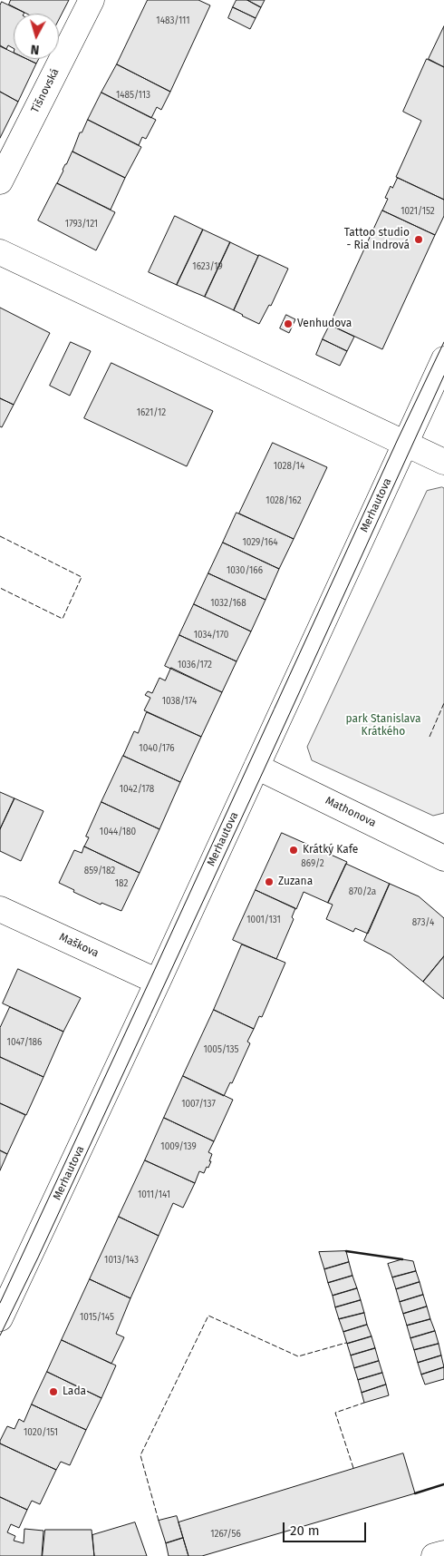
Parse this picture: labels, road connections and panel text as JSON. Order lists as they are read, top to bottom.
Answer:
{
  "streets": {
    "street": [
      "Tišnovská",
      "Merhautova",
      "Mathonova",
      "Maškova"
    ]
  },
  "crossings": [
    ["Merhautova", "Mathonova"],
    ["Merhautova", "Maškova"]
  ],
  "parks": ["park Stanislava Krátkého"],
  "places": [
    "Tattoo studio - Ria Indrová",
    "Venhudova",
    "Krátký Kafe",
    "Zuzana",
    "Lada"
  ],
  "house_numbers": [
    "1483/111",
    "1485/113",
    "1021/152",
    "1793/121",
    "1623/19",
    "1621/12",
    "1028/14",
    "1028/162",
    "1029/164",
    "1030/166",
    "1032/168",
    "1034/170",
    "1036/172",
    "1038/174",
    "1040/176",
    "1042/178",
    "1044/180",
    "869/2",
    "859/182",
    "182",
    "870/2a",
    "1001/131",
    "873/4",
    "1047/186",
    "1005/135",
    "1007/137",
    "1009/139",
    "1011/141",
    "1013/143",
    "1015/145",
    "1020/151",
    "1267/56"
  ],
  "scale_bar": "20 m",
  "north": "bottom"
}
